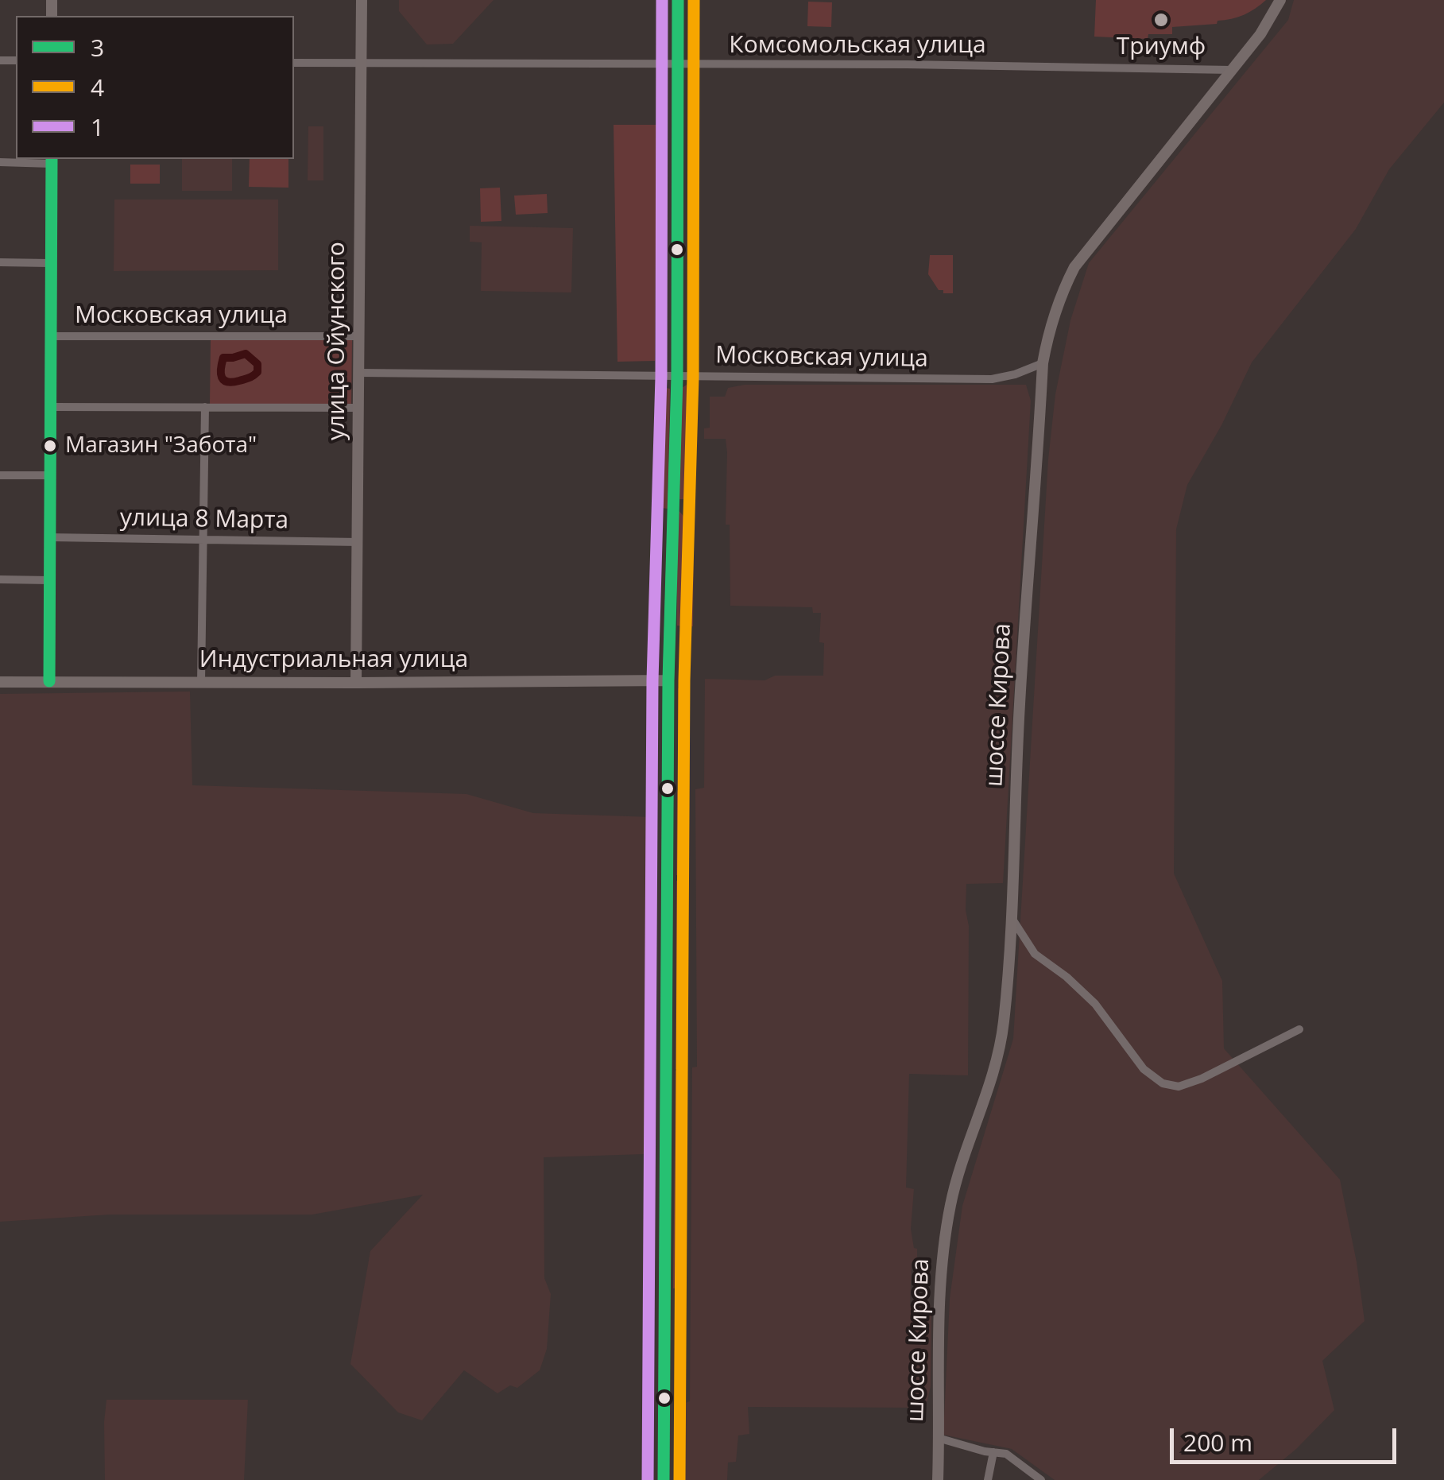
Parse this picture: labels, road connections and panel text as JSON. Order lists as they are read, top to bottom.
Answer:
{
  "streets": {
    "main road": ["улица Ойунского", "Индустриальная улица", "шоссе Кирова"],
    "street": ["Комсомольская улица", "Московская улица", "улица 8 Марта"]
  },
  "crossings": [
    ["Комсомольская улица", "улица Ойунского"],
    ["Комсомольская улица", "шоссе Кирова"],
    ["Московская улица", "улица Ойунского"],
    ["Московская улица", "шоссе Кирова"],
    ["улица Ойунского", "улица 8 Марта"],
    ["улица Ойунского", "Индустриальная улица"]
  ],
  "places": ["Триумф", "Магазин \"Забота\""],
  "lines": ["transit line 3", "transit line 4", "transit line 1"],
  "legend": ["3", "4", "1"],
  "scale_bar": "200 m"
}
